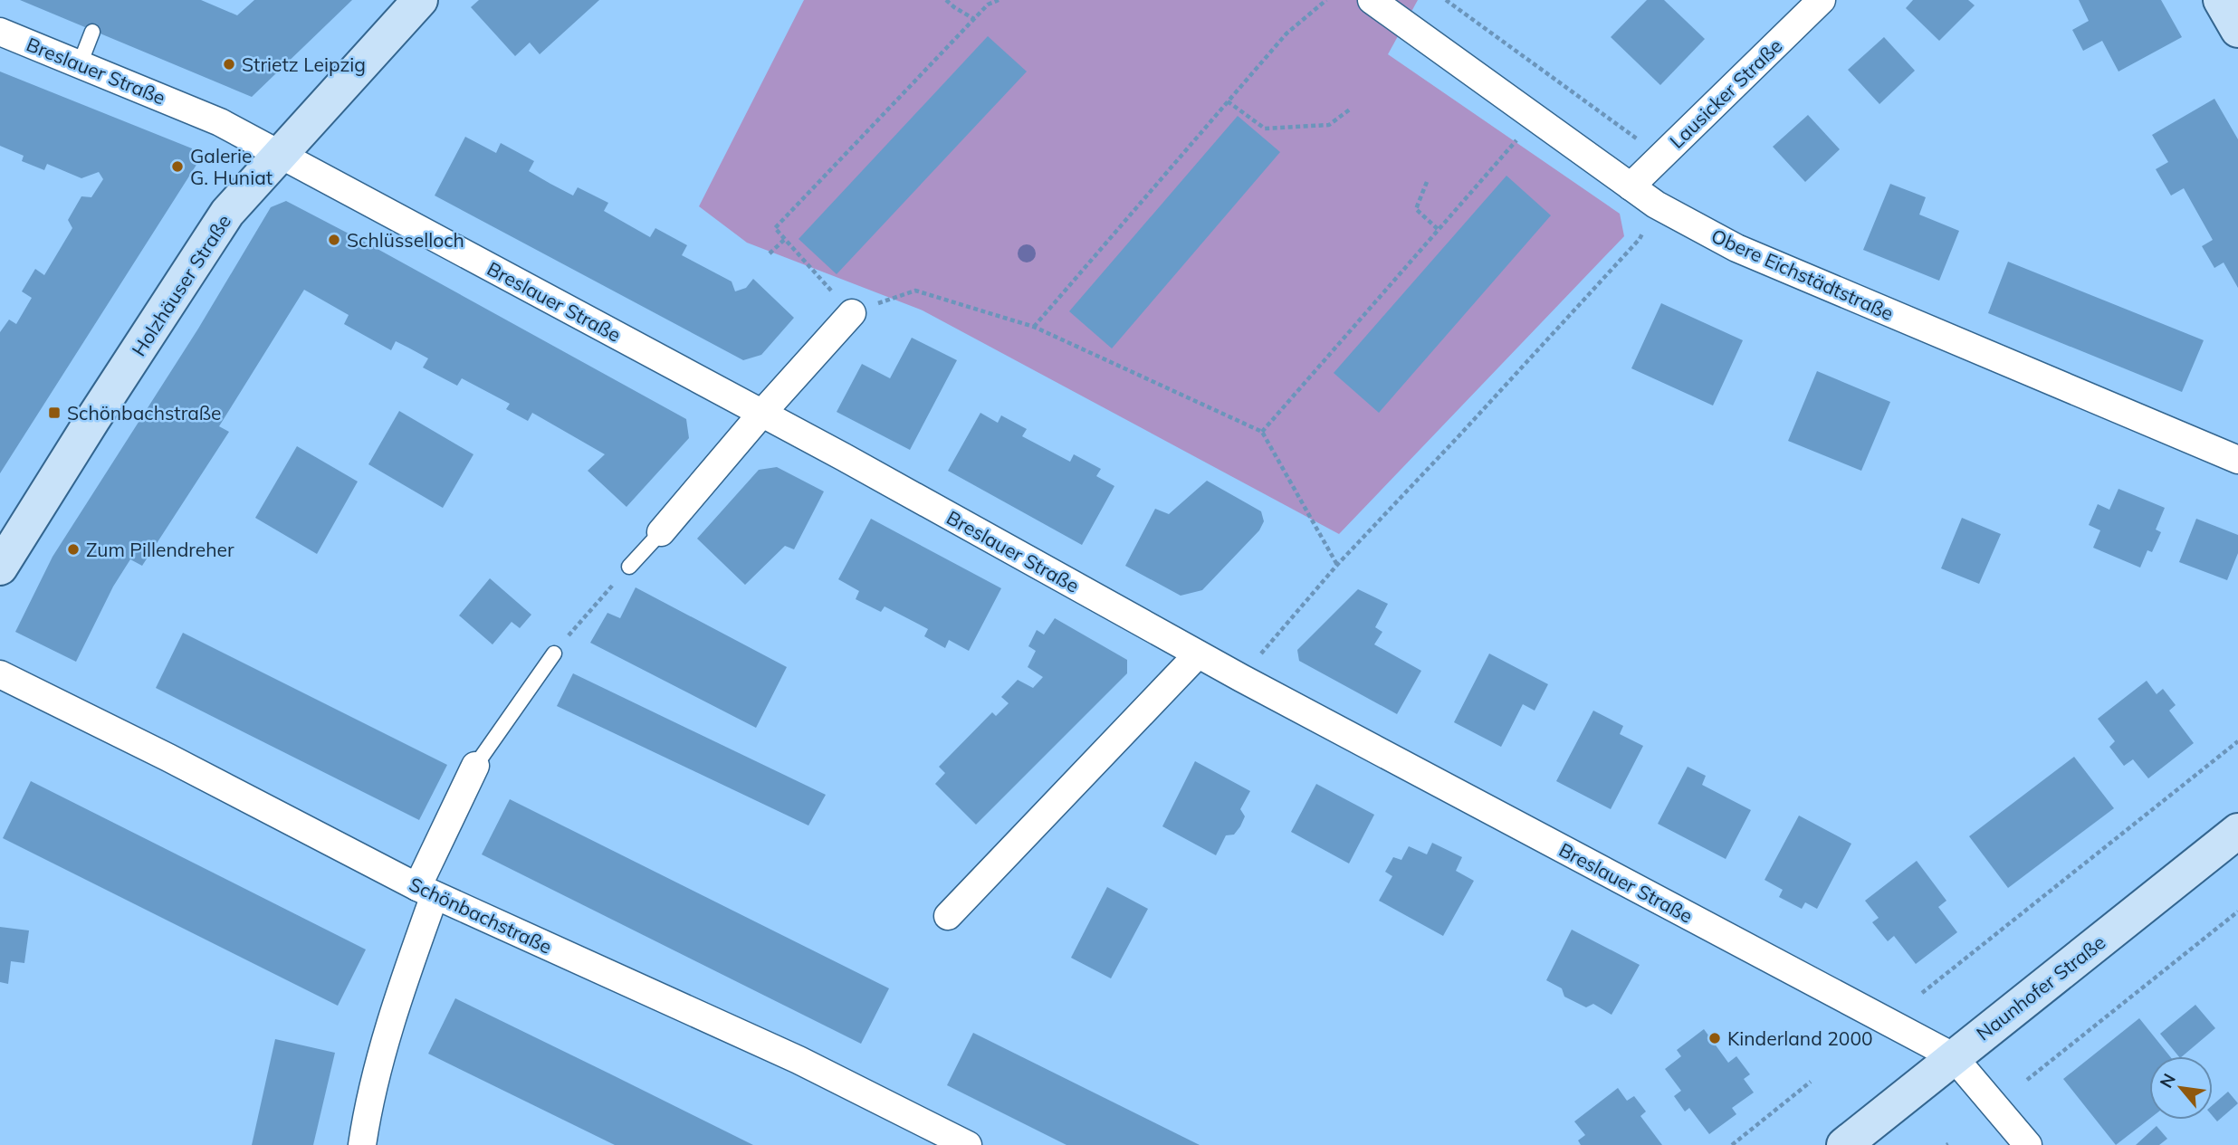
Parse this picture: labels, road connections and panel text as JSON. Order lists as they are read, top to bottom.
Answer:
{
  "streets": {
    "main road": ["Holzhäuser Straße", "Naunhofer Straße"],
    "street": [
      "Breslauer Straße",
      "Lausicker Straße",
      "Obere Eichstädtstraße",
      "Schönbachstraße"
    ]
  },
  "crossings": [
    ["Breslauer Straße", "Holzhäuser Straße"],
    ["Breslauer Straße", "Naunhofer Straße"],
    ["Lausicker Straße", "Obere Eichstädtstraße"]
  ],
  "places": {
    "other": [
      "Strietz Leipzig",
      "Galerie G. Huniat",
      "Schlüsselloch",
      "Zum Pillendreher",
      "Kinderland 2000"
    ],
    "transit": ["Schönbachstraße"]
  },
  "north": "top left"
}
